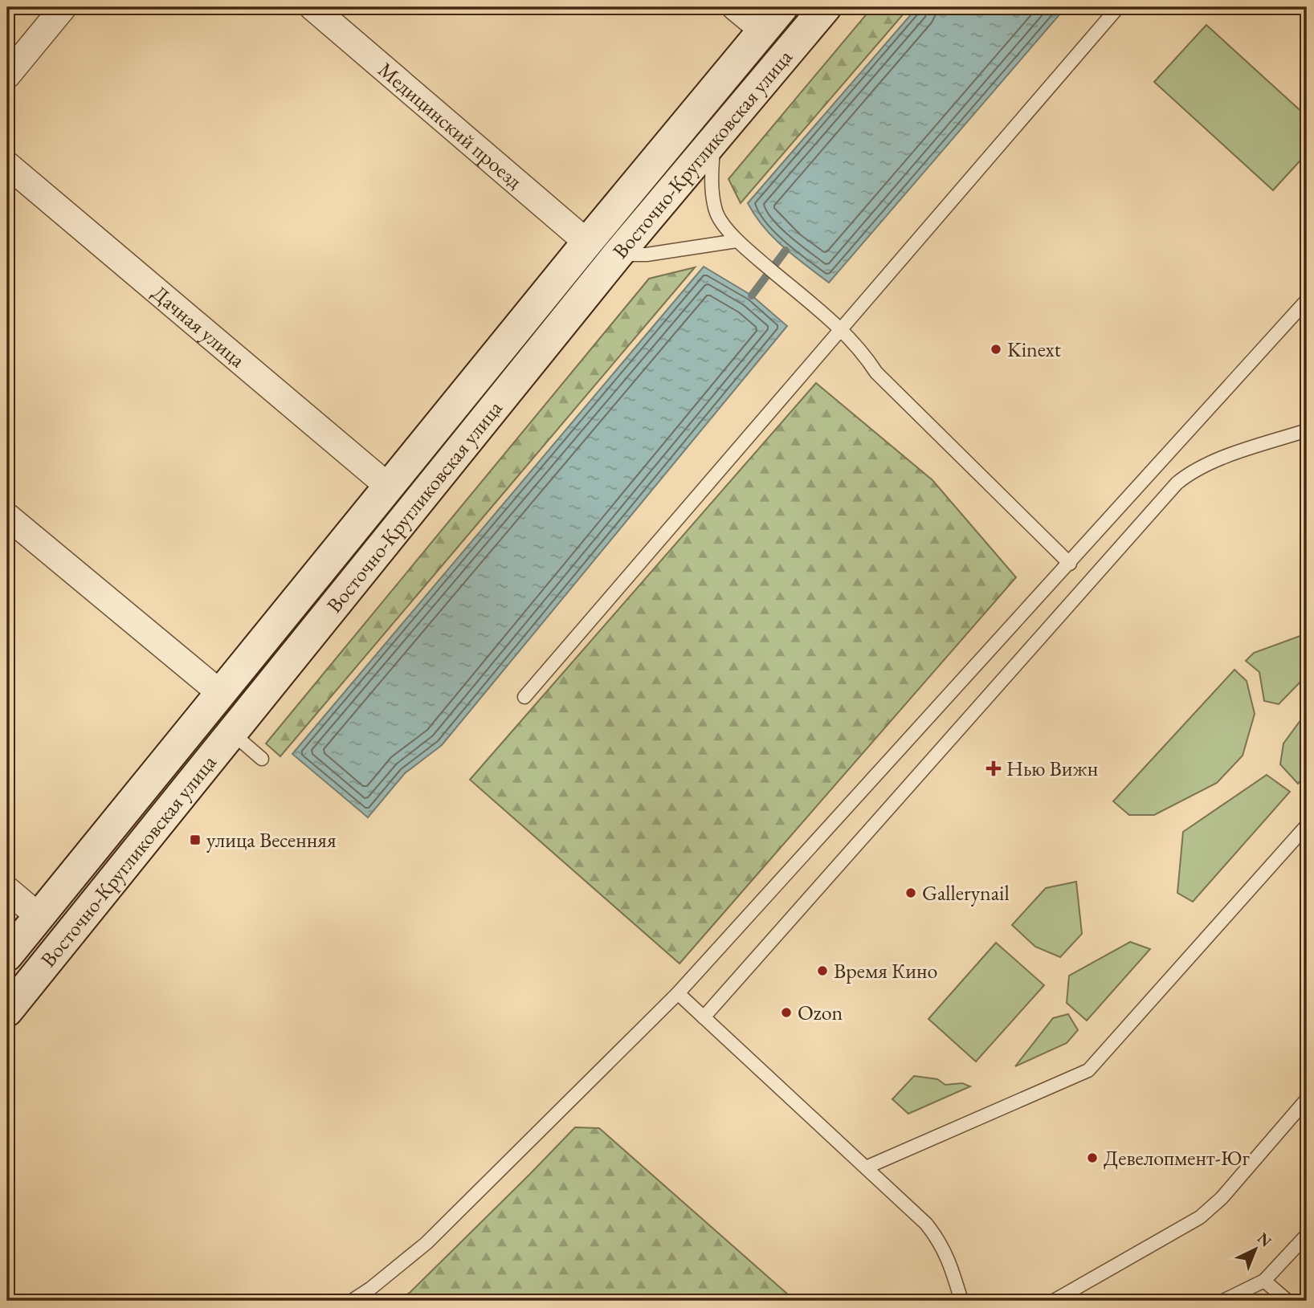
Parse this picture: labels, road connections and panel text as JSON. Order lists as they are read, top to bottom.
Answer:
{
  "streets": {
    "main road": ["Восточно-Кругликовская улица"],
    "street": ["Медицинский проезд", "Дачная улица"]
  },
  "crossings": [
    ["Медицинский проезд", "Восточно-Кругликовская улица"],
    ["Восточно-Кругликовская улица", "Дачная улица"]
  ],
  "places": {
    "other": [
      "Kinext",
      "Gallerynail",
      "Время Кино",
      "Ozon",
      "Девелопмент-Юг"
    ],
    "health": ["Нью Вижн"],
    "transit": ["улица Весенняя"]
  },
  "north": "top right"
}
